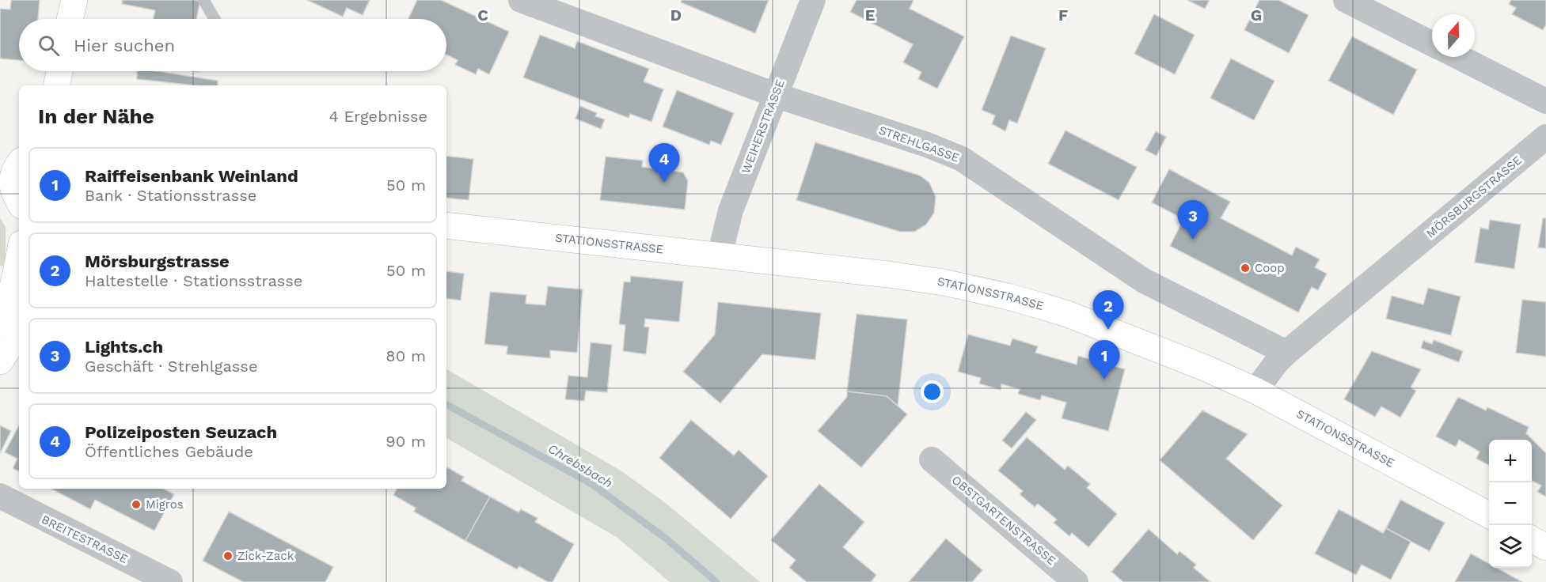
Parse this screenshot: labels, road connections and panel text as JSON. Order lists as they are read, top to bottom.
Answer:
{
  "streets": {
    "main road": ["STATIONSSTRASSE"],
    "street": [
      "WEIHERSTRASSE",
      "STREHLGASSE",
      "MÖRSBURGSTRASSE",
      "OBSTGARTENSTRASSE",
      "BREITESTRASSE"
    ]
  },
  "crossings": [
    ["WEIHERSTRASSE", "STREHLGASSE"],
    ["WEIHERSTRASSE", "STATIONSSTRASSE"],
    ["STREHLGASSE", "MÖRSBURGSTRASSE"],
    ["MÖRSBURGSTRASSE", "STATIONSSTRASSE"]
  ],
  "water": ["Chrebsbach"],
  "places": ["Coop", "Migros", "Zick-Zack"],
  "north": "top",
  "page": {
    "search": "Hier suchen",
    "heading": ["In der Nähe", "4 Ergebnisse"],
    "pins": [
      "4",
      "3",
      "2",
      "1"
    ],
    "list": [
      {
        "mark": "1",
        "name": "Raiffeisenbank Weinland",
        "note": "Bank · Stationsstrasse",
        "value": "50 m"
      },
      {
        "mark": "2",
        "name": "Mörsburgstrasse",
        "note": "Haltestelle · Stationsstrasse",
        "value": "50 m"
      },
      {
        "mark": "3",
        "name": "Lights.ch",
        "note": "Geschäft · Strehlgasse",
        "value": "80 m"
      },
      {
        "mark": "4",
        "name": "Polizeiposten Seuzach",
        "note": "Öffentliches Gebäude",
        "value": "90 m"
      }
    ],
    "map_buttons": ["+", "−"]
  },
  "grid": {
    "columns": [
      "C",
      "D",
      "E",
      "F",
      "G"
    ]
  }
}
